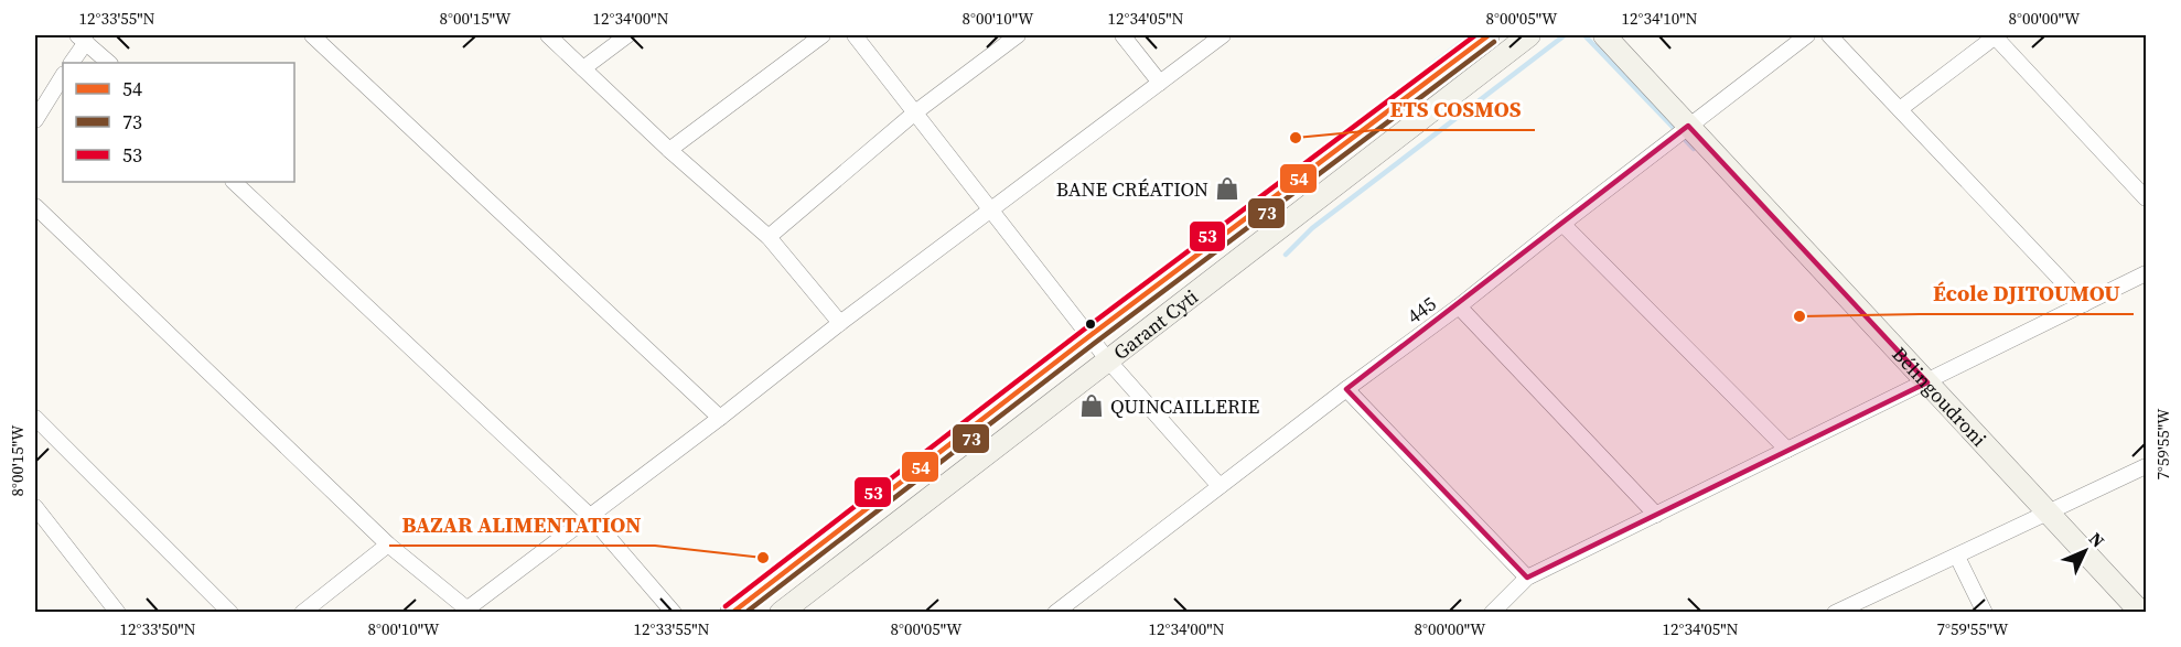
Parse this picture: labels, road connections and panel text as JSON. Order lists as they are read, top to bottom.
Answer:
{
  "streets": {
    "main road": ["Garant Cyti", "Bélingoudroni"],
    "street": ["445"]
  },
  "crossings": [
    ["445", "Bélingoudroni"]
  ],
  "places": {
    "other": ["ETS COSMOS", "École DJITOUMOU", "BAZAR ALIMENTATION"],
    "shop": ["BANE CRÉATION", "QUINCAILLERIE"]
  },
  "lines": ["transit line 54", "transit line 53", "transit line 73"],
  "legend": ["54", "73", "53"],
  "north": "top right",
  "coordinates": [
    "12°33'55\"N",
    "8°00'15\"W",
    "12°34'00\"N",
    "8°00'10\"W",
    "12°34'05\"N",
    "8°00'05\"W",
    "12°34'10\"N",
    "8°00'00\"W",
    "7°59'55\"W",
    "12°33'50\"N"
  ]
}
